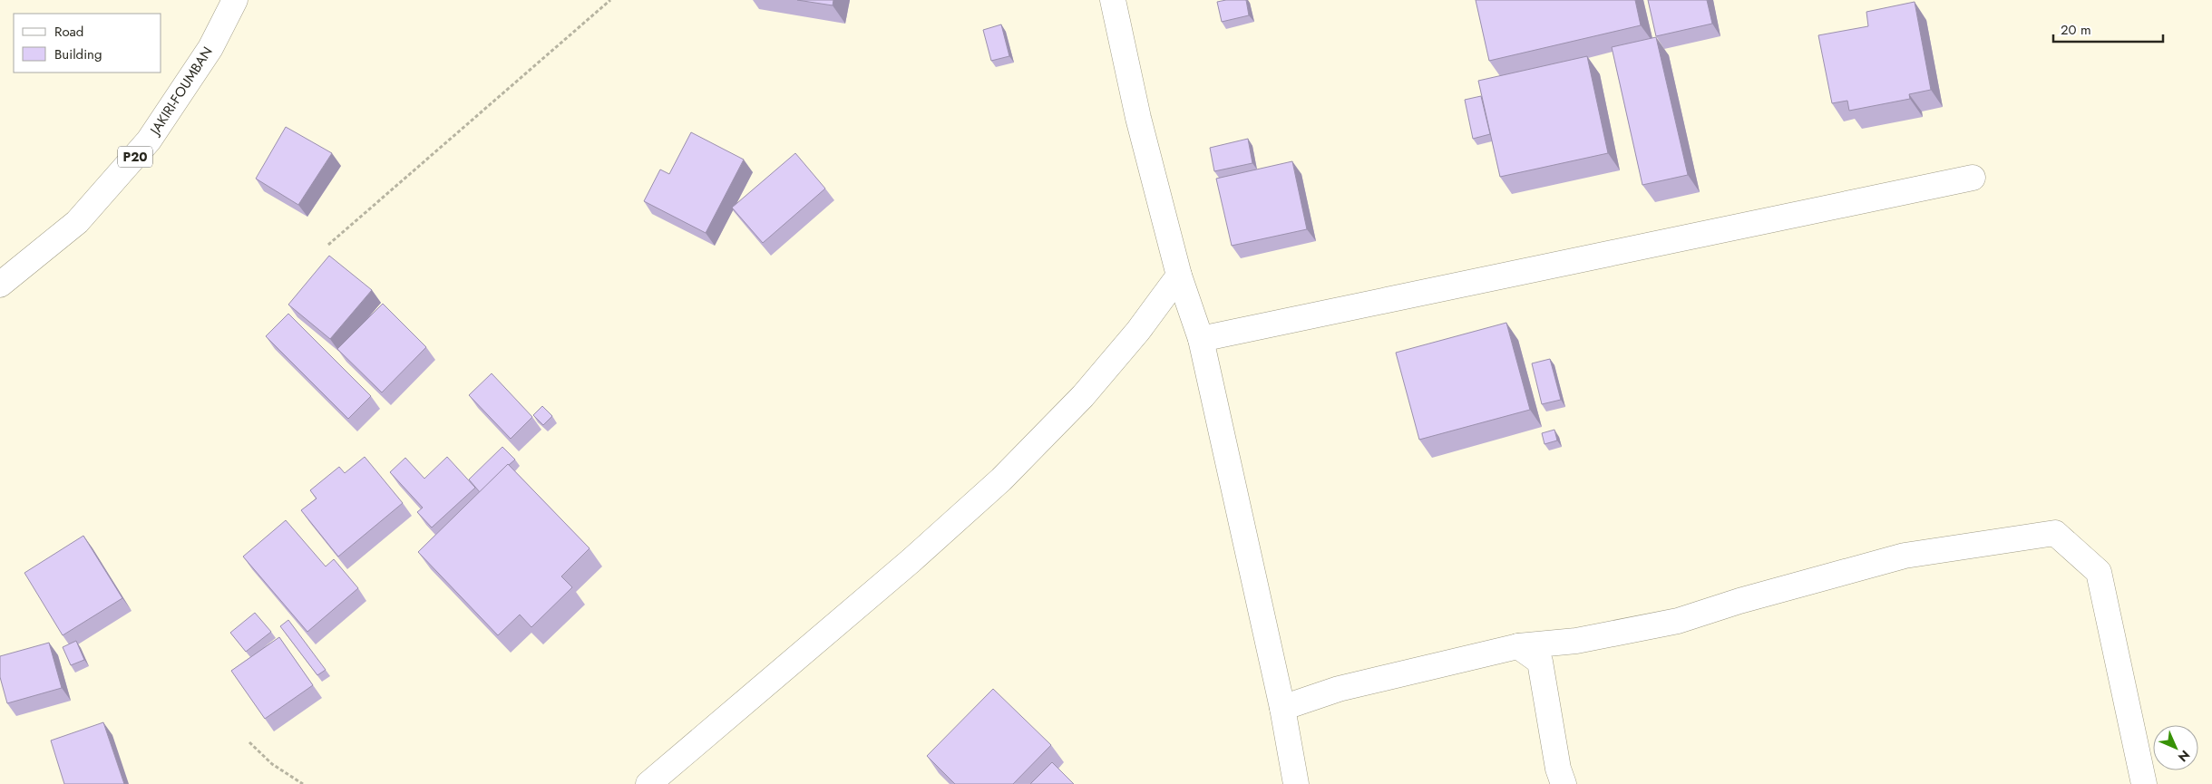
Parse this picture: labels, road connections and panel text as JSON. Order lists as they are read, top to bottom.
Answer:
{
  "streets": {
    "street": ["JAKIRI-FOUMBAN", "P20"]
  },
  "legend": ["Road", "Building"],
  "scale_bar": "20 m",
  "north": "bottom right"
}
